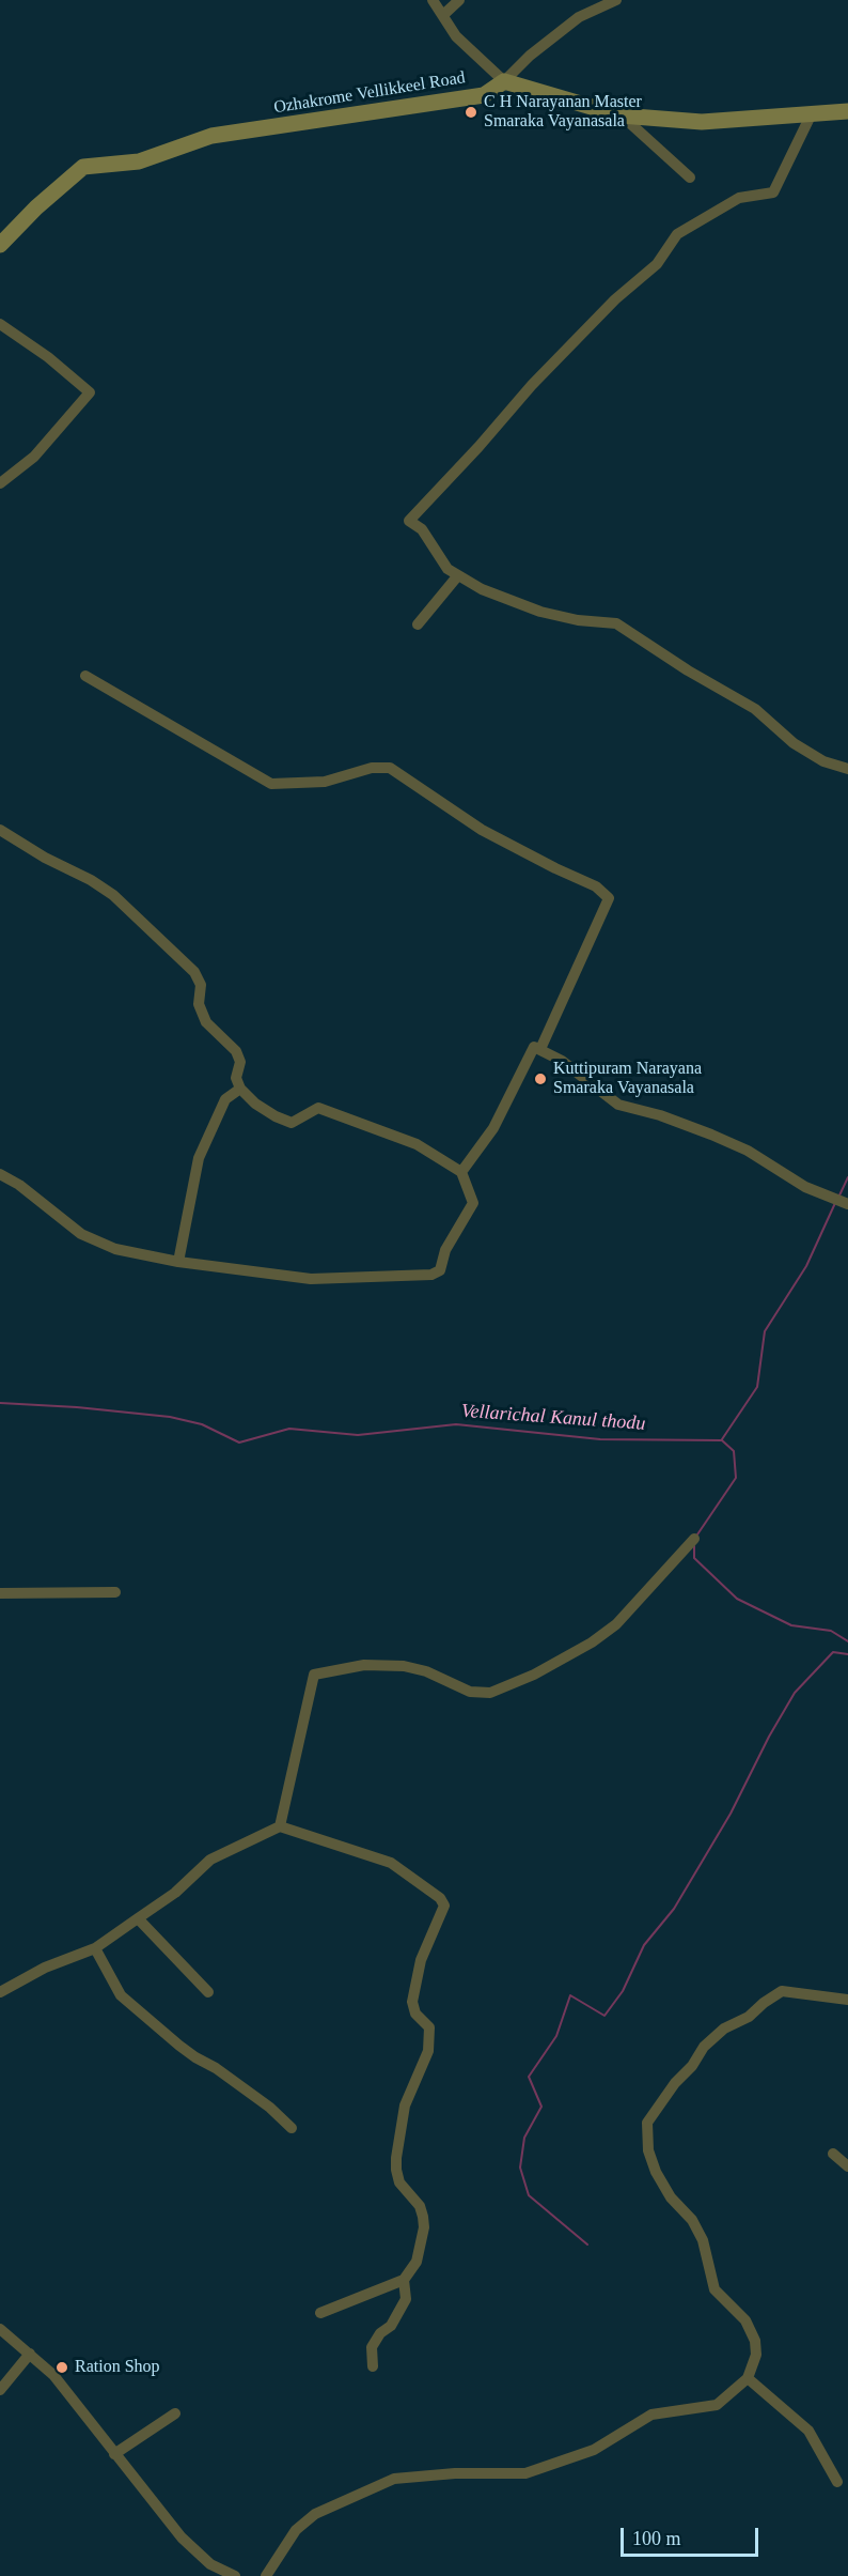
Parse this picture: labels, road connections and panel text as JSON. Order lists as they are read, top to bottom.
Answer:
{
  "streets": {
    "main road": ["Ozhakrome Vellikkeel Road"]
  },
  "water": ["Vellarichal Kanul thodu"],
  "places": ["C H Narayanan Master Smaraka Vayanasala", "Kuttipuram Narayana Smaraka Vayanasala", "Ration Shop"],
  "scale_bar": "100 m"
}
